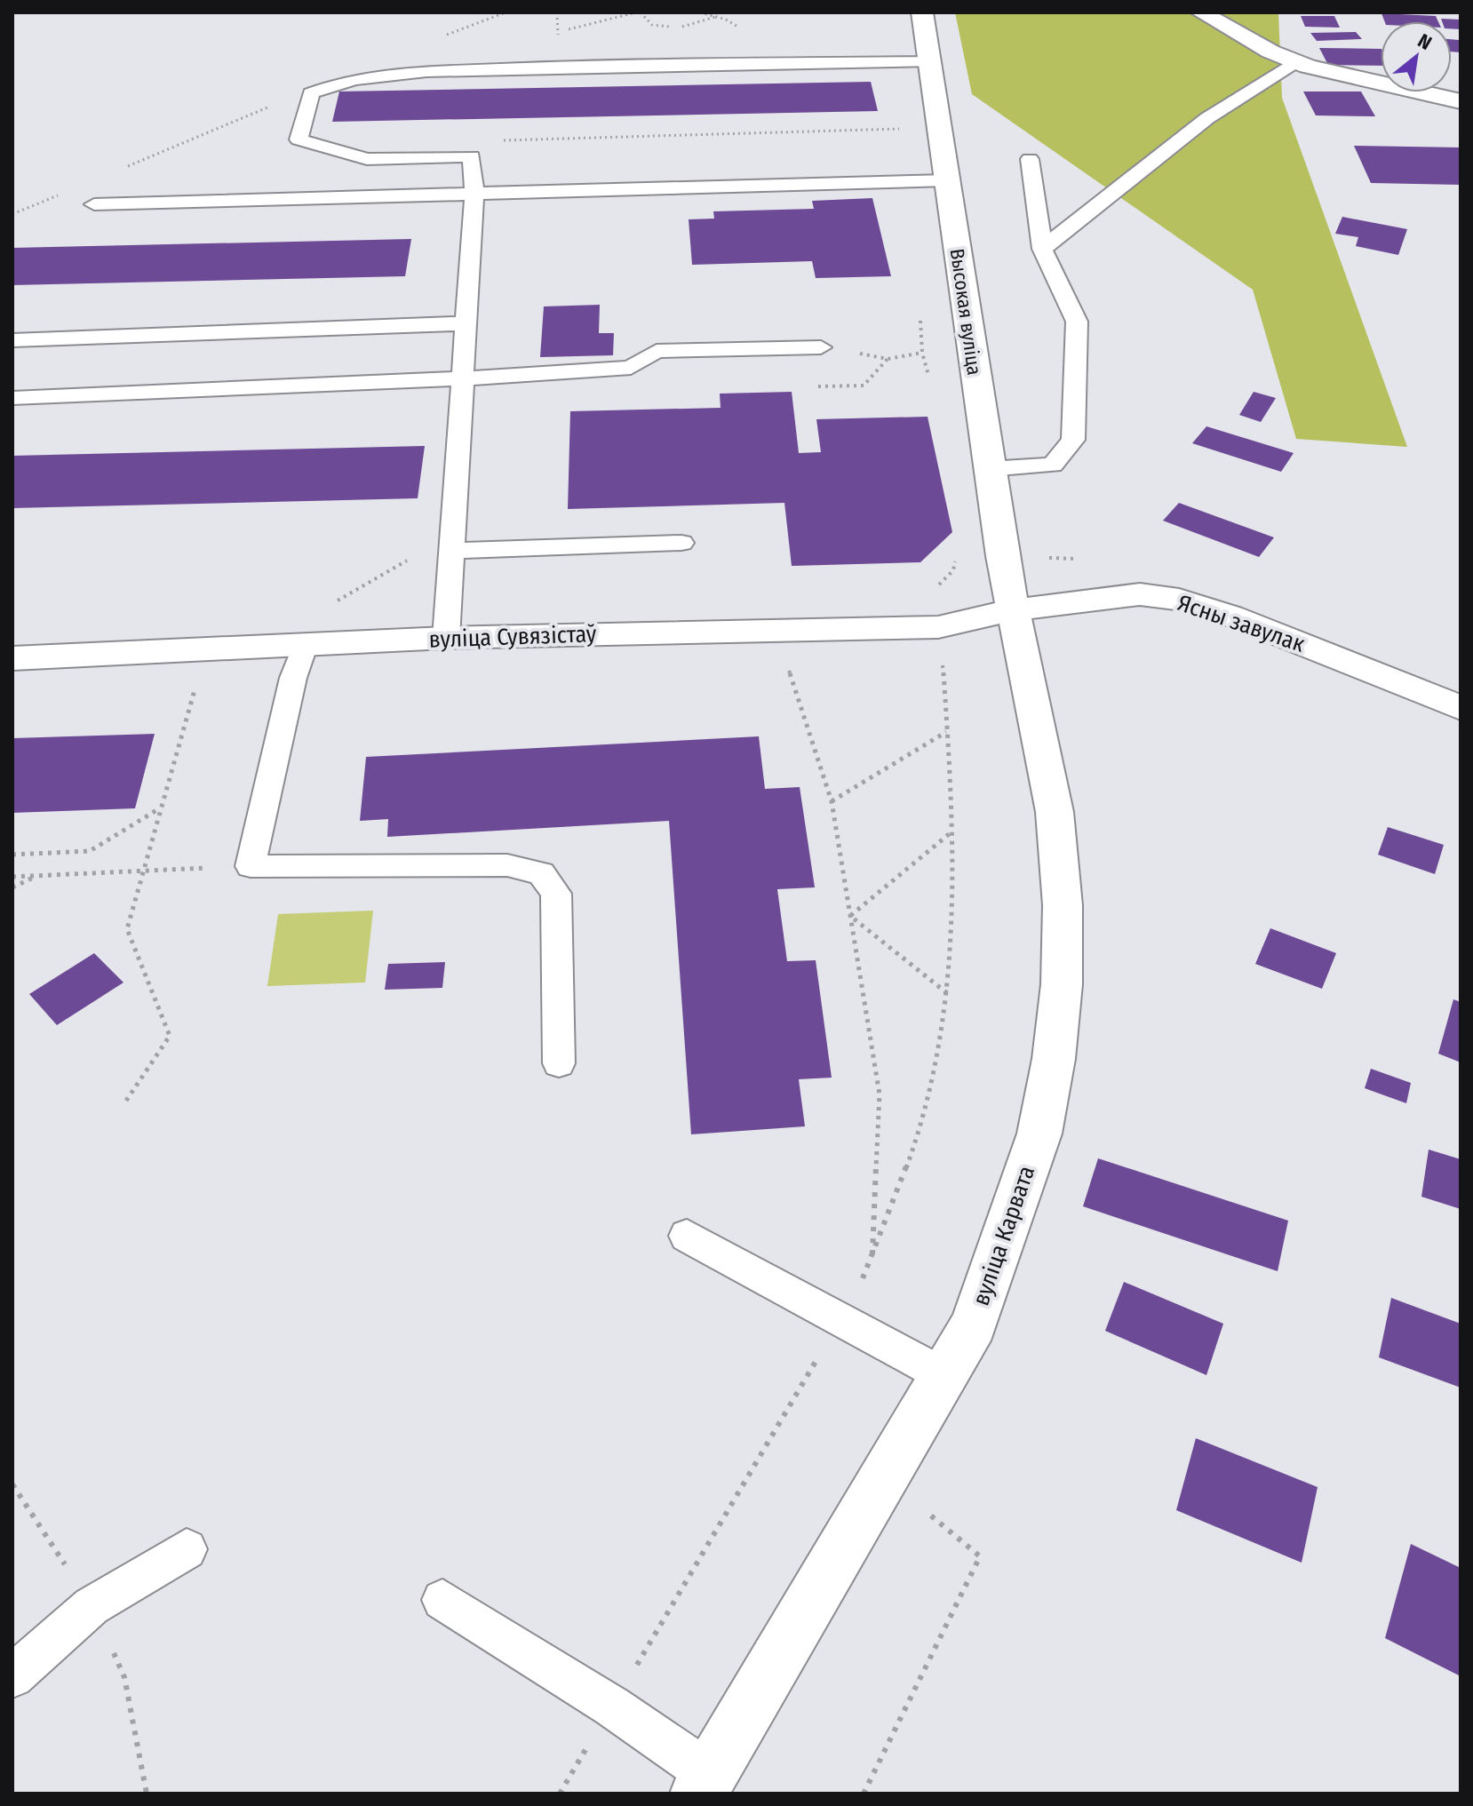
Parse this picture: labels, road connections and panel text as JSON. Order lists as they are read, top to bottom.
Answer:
{
  "streets": {
    "street": [
      "Высокая вуліца",
      "Ясны завулак",
      "вуліца Сувязістаў",
      "вуліца Карвата"
    ]
  },
  "crossings": [
    ["Высокая вуліца", "Ясны завулак"],
    ["Высокая вуліца", "вуліца Сувязістаў"],
    ["Высокая вуліца", "вуліца Карвата"],
    ["Ясны завулак", "вуліца Сувязістаў"],
    ["Ясны завулак", "вуліца Карвата"],
    ["вуліца Сувязістаў", "вуліца Карвата"]
  ],
  "north": "top right"
}
